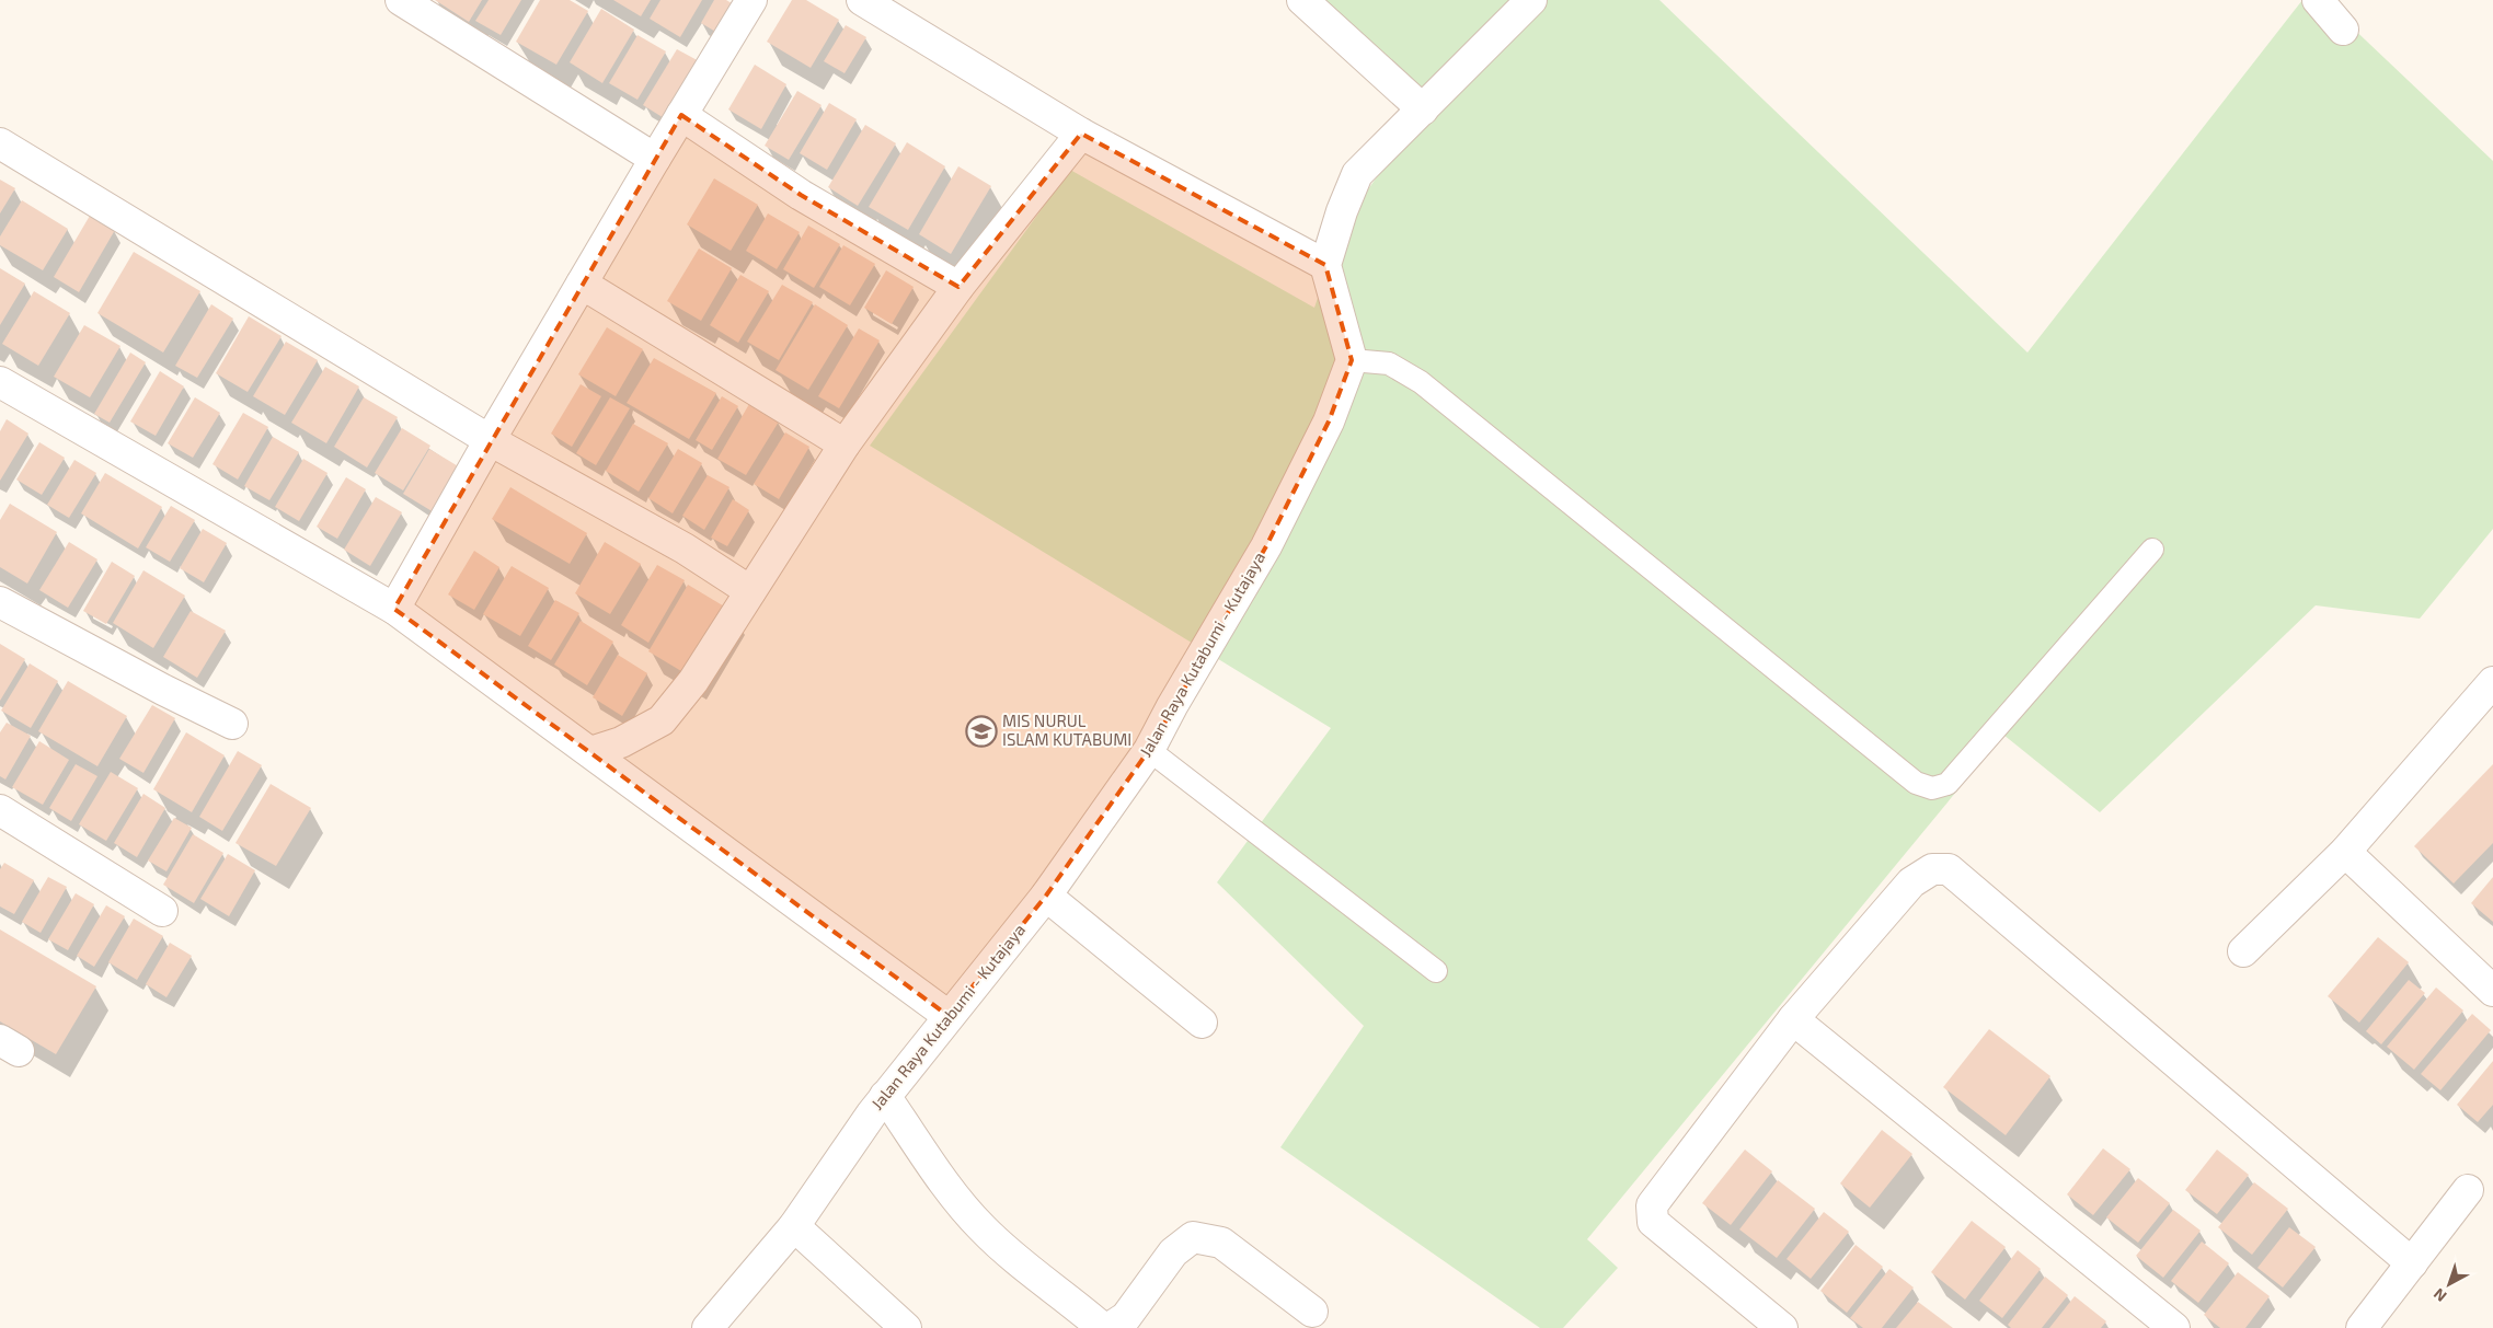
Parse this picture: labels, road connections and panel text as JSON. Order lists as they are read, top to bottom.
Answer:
{
  "streets": {
    "street": ["Jalan Raya Kutabumi - Kutajaya"]
  },
  "places": {
    "school or university": ["MIS NURUL ISLAM KUTABUMI"]
  },
  "north": "bottom left"
}
